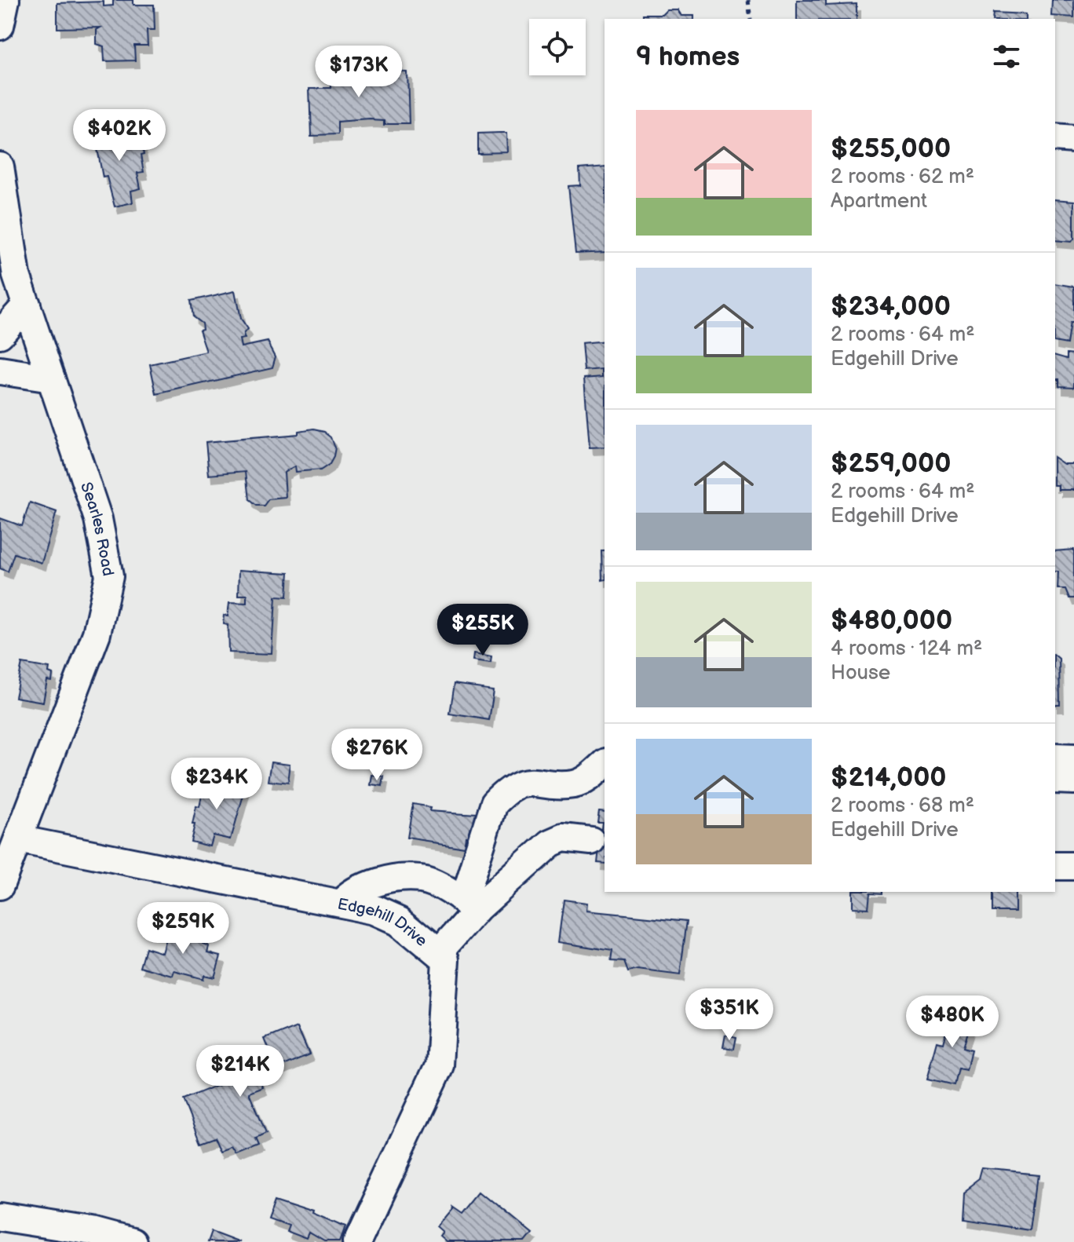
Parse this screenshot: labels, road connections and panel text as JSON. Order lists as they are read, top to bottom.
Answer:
{
  "streets": {
    "street": ["Searles Road", "Edgehill Drive"]
  },
  "crossings": [
    ["Searles Road", "Edgehill Drive"]
  ],
  "page": {
    "heading": "9 homes",
    "price": [
      "$173K",
      "$402K",
      "$255K",
      "$276K",
      "$234K",
      "$259K",
      "$351K",
      "$480K",
      "$214K"
    ],
    "list": [
      {
        "name": "$255,000",
        "note": "2 rooms · 62 m² · Apartment"
      },
      {
        "name": "$234,000",
        "note": "2 rooms · 64 m² · Edgehill Drive"
      },
      {
        "name": "$259,000",
        "note": "2 rooms · 64 m² · Edgehill Drive"
      },
      {
        "name": "$480,000",
        "note": "4 rooms · 124 m² · House"
      },
      {
        "name": "$214,000",
        "note": "2 rooms · 68 m² · Edgehill Drive"
      }
    ]
  }
}
